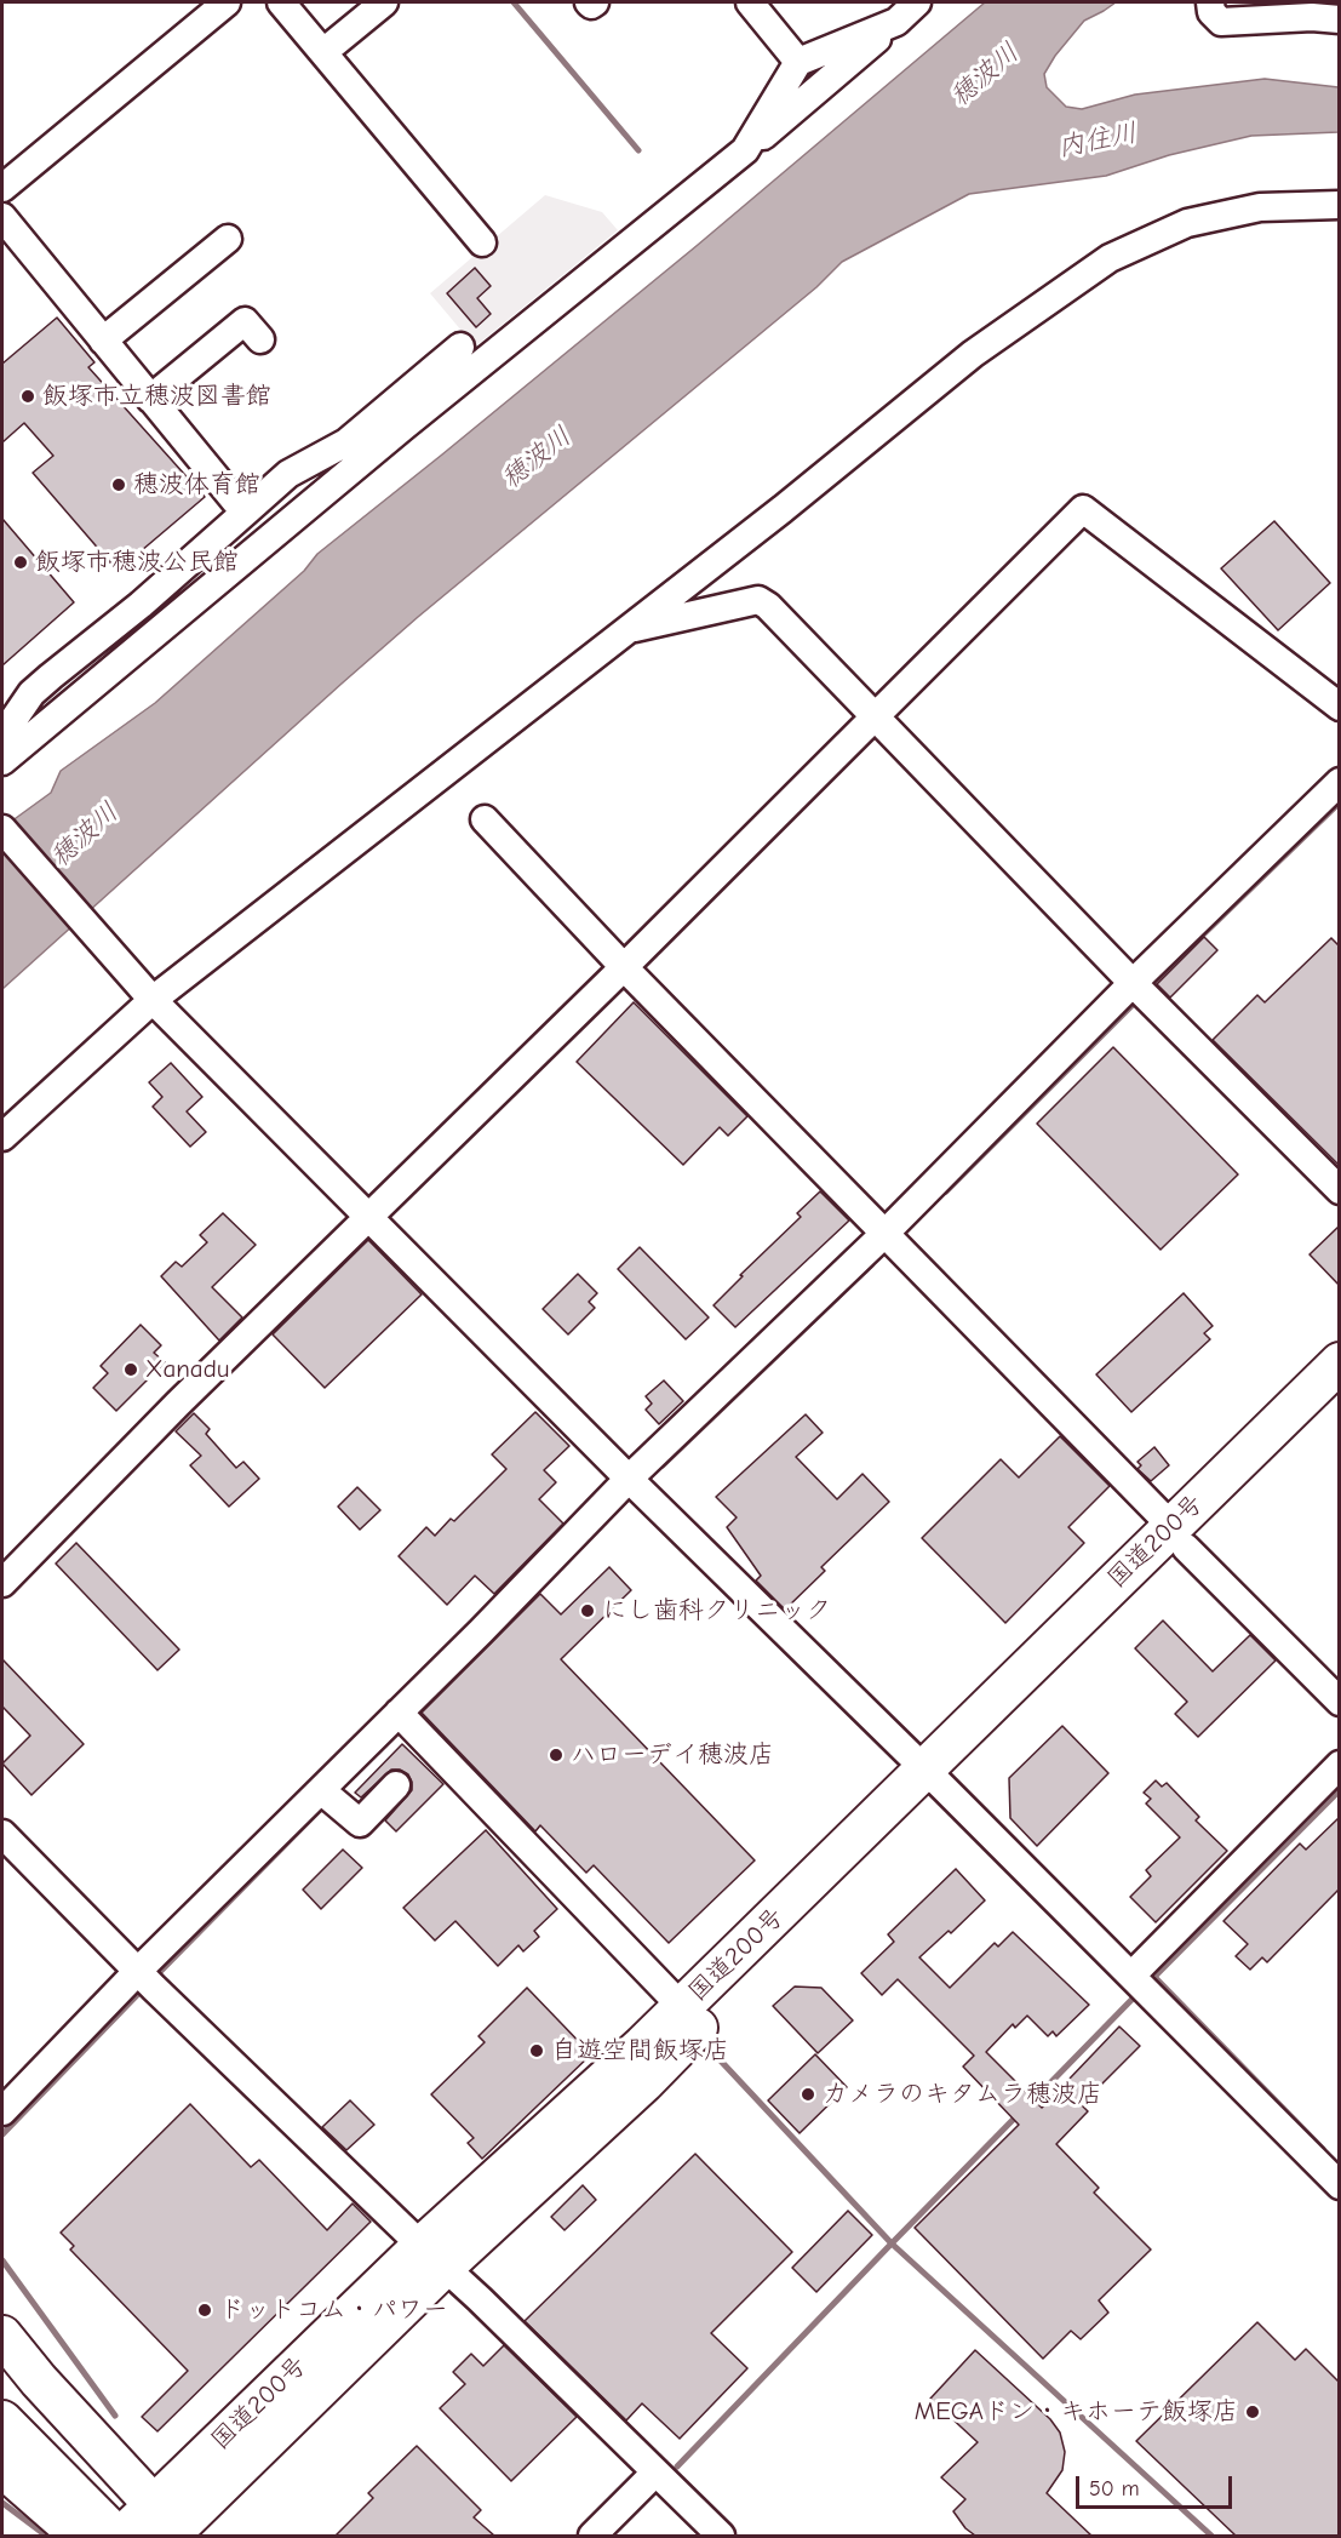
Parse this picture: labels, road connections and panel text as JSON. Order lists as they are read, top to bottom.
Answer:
{
  "streets": {
    "highway": ["国道200号"]
  },
  "water": ["穂波川", "内住川"],
  "places": [
    "飯塚市立穂波図書館",
    "穂波体育館",
    "飯塚市穂波公民館",
    "Xanadu",
    "にし歯科クリニック",
    "ハローデイ穂波店",
    "自遊空間飯塚店",
    "カメラのキタムラ穂波店",
    "ドットコム・パワー",
    "MEGAドン・キホーテ飯塚店"
  ],
  "scale_bar": "50 m"
}
